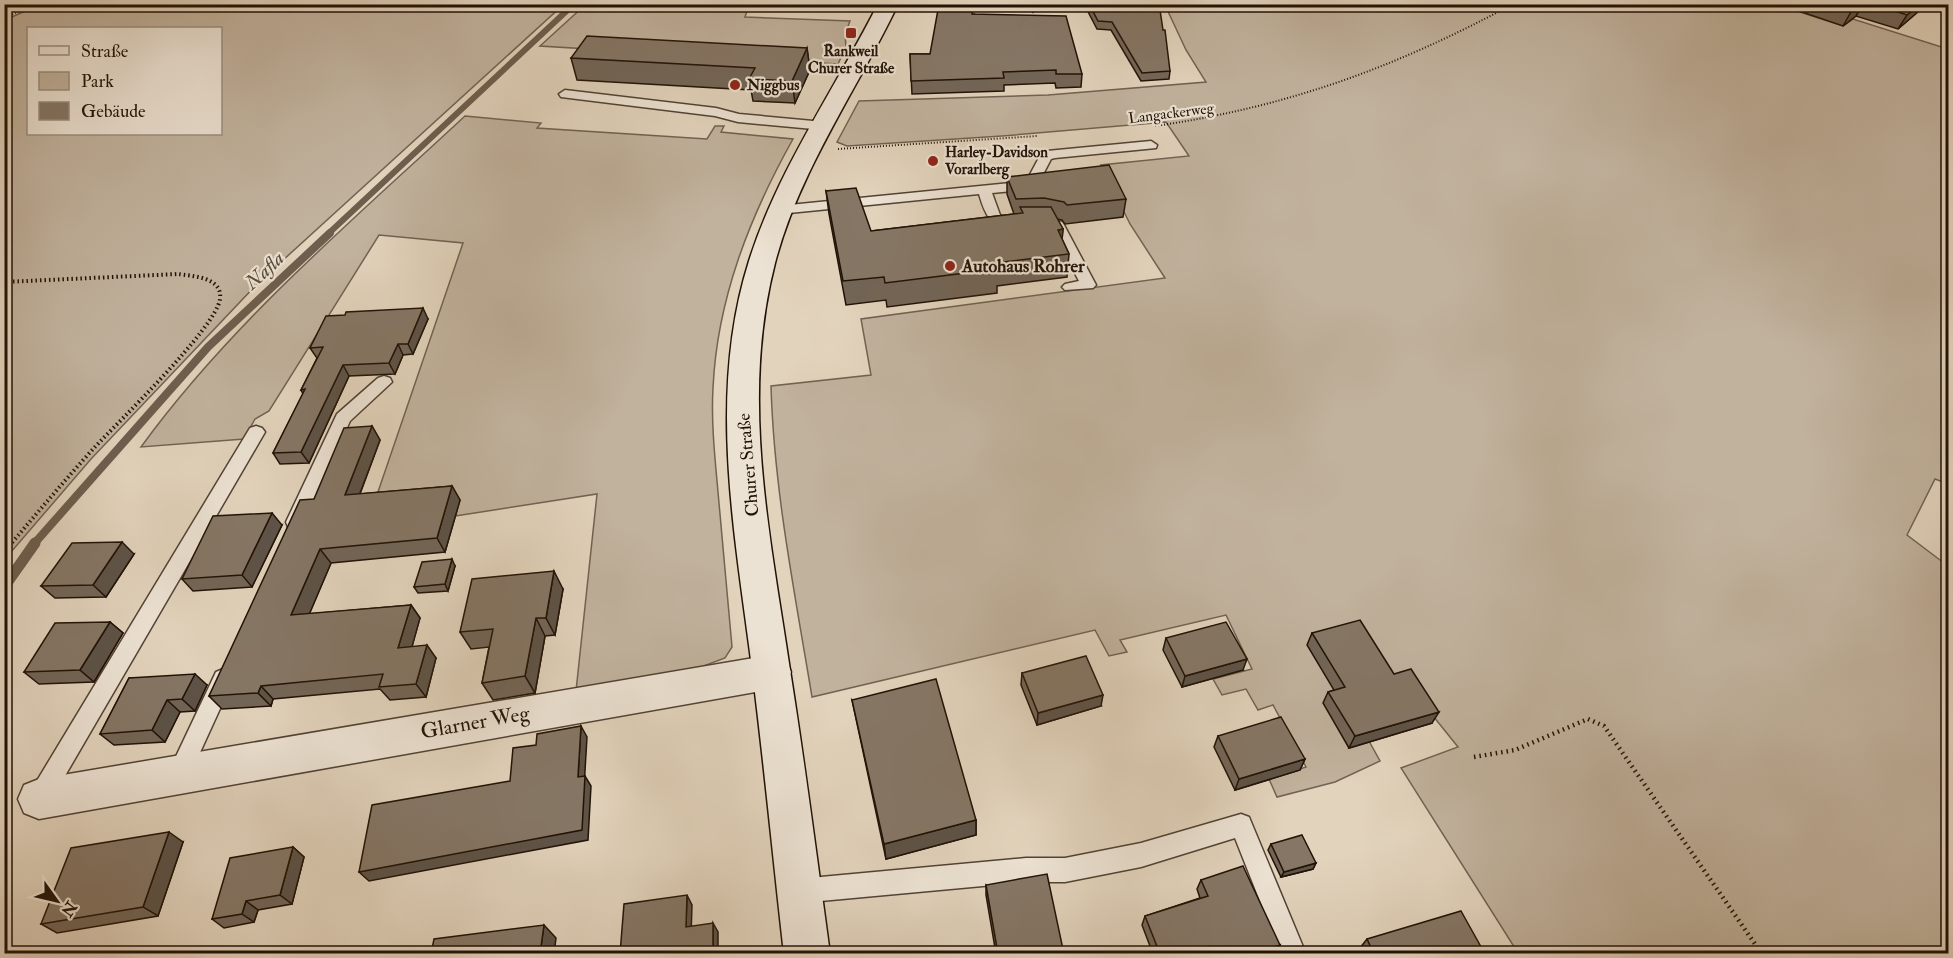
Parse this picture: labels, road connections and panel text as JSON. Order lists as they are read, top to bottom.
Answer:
{
  "streets": {
    "main road": ["Churer Straße", "Glarner Weg"],
    "path": ["Langackerweg"]
  },
  "crossings": [
    ["Churer Straße", "Glarner Weg"]
  ],
  "water": ["Nafla"],
  "places": {
    "transit": ["Rankweil Churer Straße"],
    "other": ["Niggbus", "Harley-Davidson Vorarlberg", "Autohaus Rohrer"]
  },
  "legend": ["Straße", "Park", "Gebäude"],
  "north": "bottom right"
}
